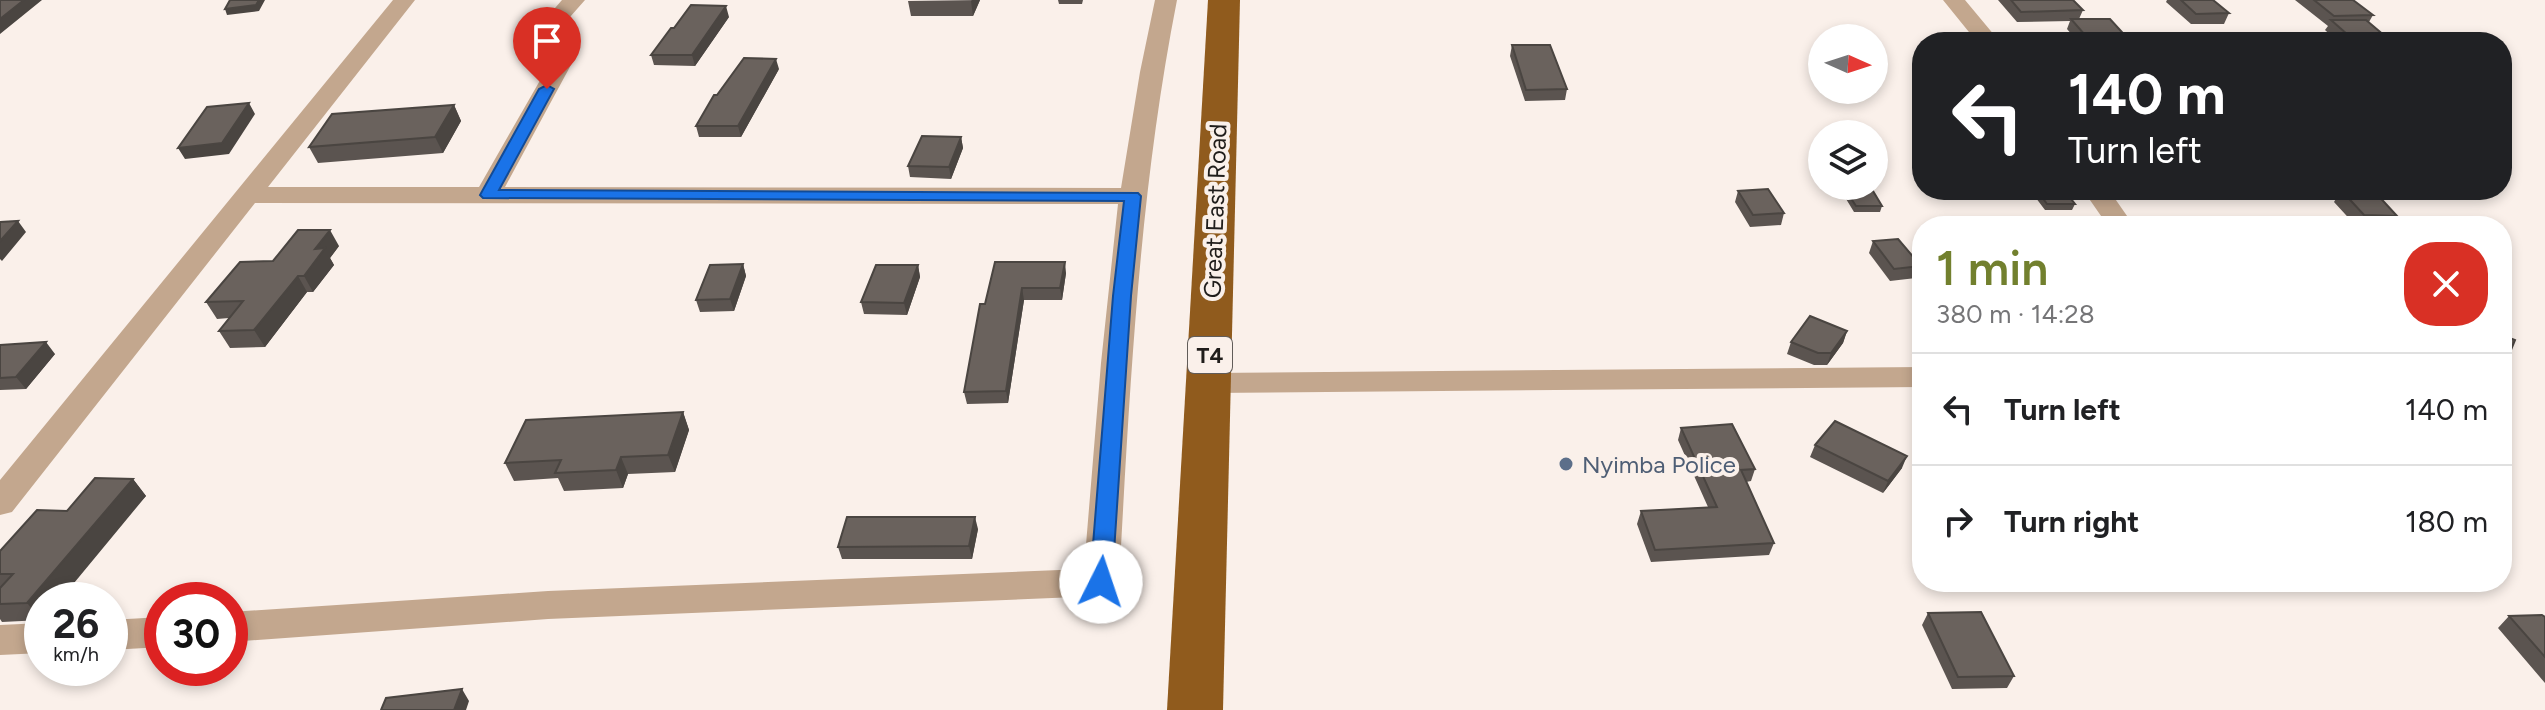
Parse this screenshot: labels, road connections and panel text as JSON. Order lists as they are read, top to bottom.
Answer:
{
  "streets": {
    "highway": ["Great East Road", "T4"]
  },
  "places": ["Nyimba Police"],
  "north": "right",
  "page": {
    "turn": ["140 m", "Turn left"],
    "heading": ["1 min", "380 m · 14:28"],
    "list": [
      {
        "name": "Turn left",
        "value": "140 m"
      },
      {
        "name": "Turn right",
        "value": "180 m"
      }
    ],
    "speed": "26 km/h",
    "limit": "30"
  }
}
